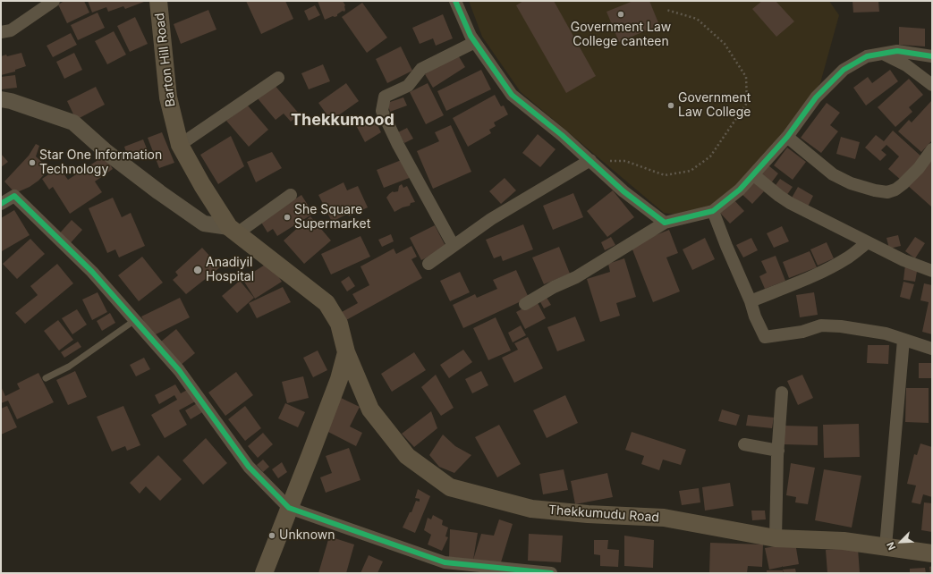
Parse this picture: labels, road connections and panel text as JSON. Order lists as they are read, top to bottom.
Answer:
{
  "streets": {
    "main road": ["Barton Hill Road", "Thekkumudu Road"]
  },
  "crossings": [
    ["Barton Hill Road", "Thekkumudu Road"]
  ],
  "districts": ["Thekkumood"],
  "places": [
    "Government Law College canteen",
    "Government Law College",
    "Star One Information Technology",
    "She Square Supermarket",
    "Anadiyil Hospital",
    "Unknown"
  ],
  "north": "bottom left"
}
